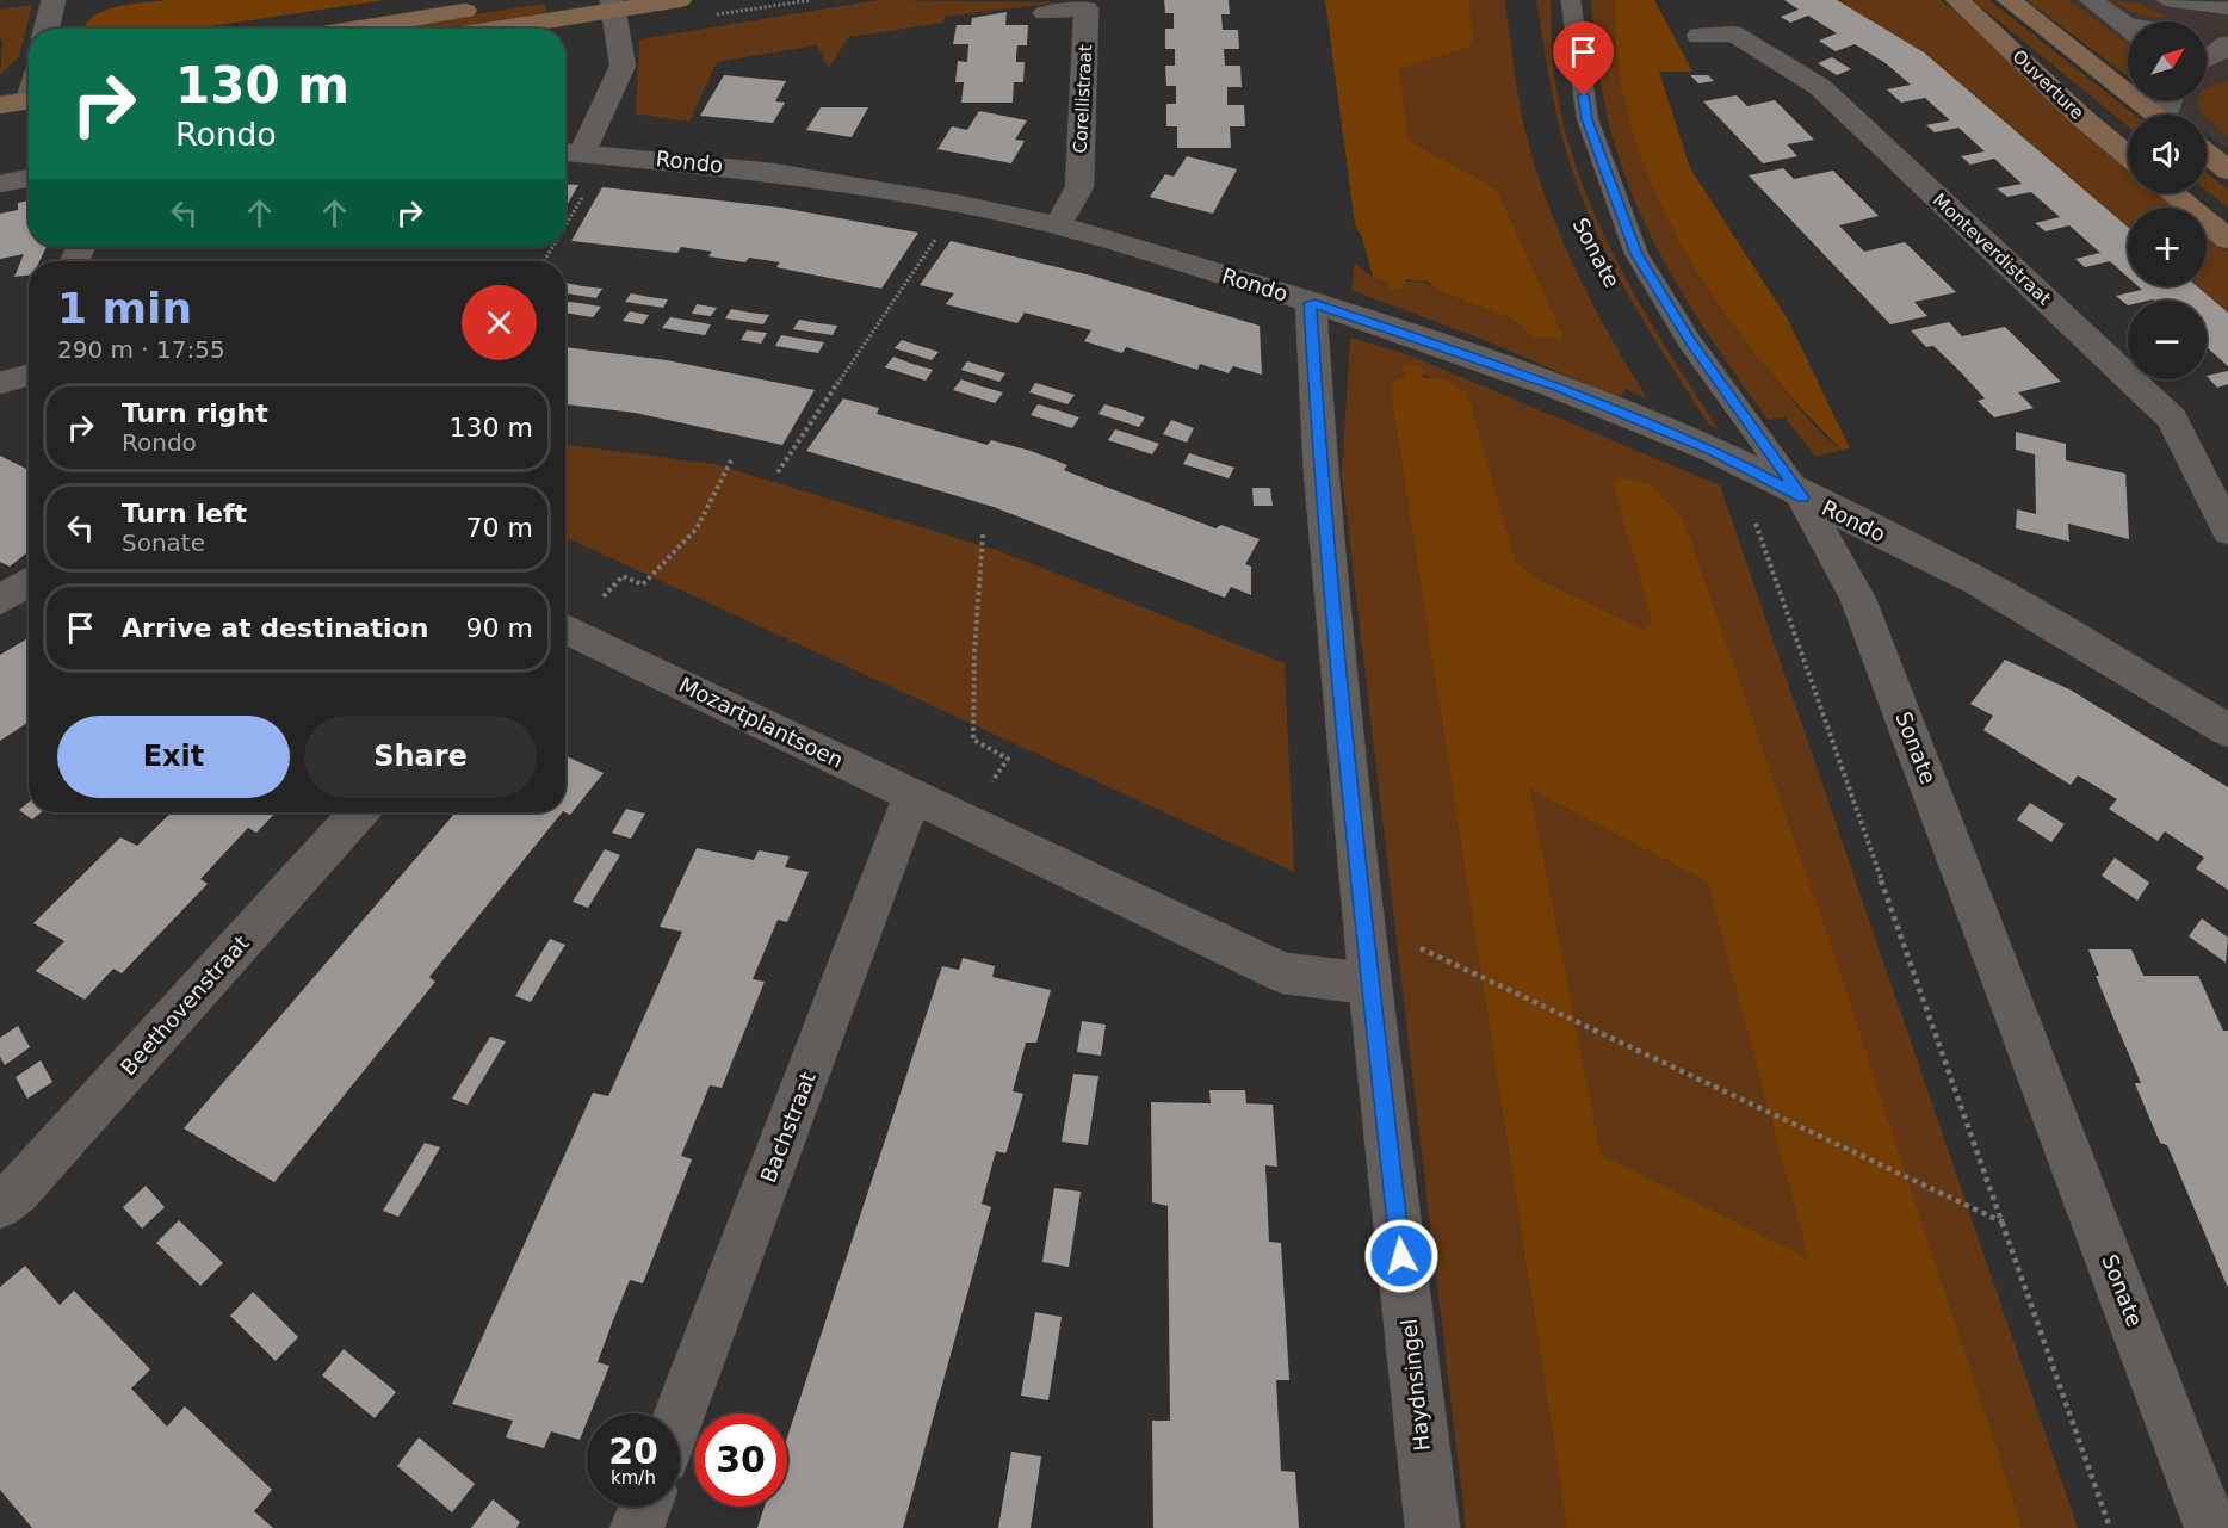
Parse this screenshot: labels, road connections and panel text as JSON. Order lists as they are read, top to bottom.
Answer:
{
  "streets": {
    "street": [
      "Ouverture",
      "Corellistraat",
      "Rondo",
      "Monteverdistraat",
      "Sonate",
      "Mozartplantsoen",
      "Beethovenstraat",
      "Bachstraat",
      "Haydnsingel"
    ]
  },
  "crossings": [
    ["Corellistraat", "Rondo"],
    ["Rondo", "Sonate"],
    ["Rondo", "Haydnsingel"],
    ["Mozartplantsoen", "Bachstraat"],
    ["Mozartplantsoen", "Haydnsingel"]
  ],
  "north": "top right",
  "page": {
    "map_buttons": ["+", "−"],
    "turn": ["130 m", "Rondo"],
    "heading": ["1 min", "290 m · 17:55"],
    "list": [
      {
        "name": "Turn right",
        "note": "Rondo",
        "value": "130 m"
      },
      {
        "name": "Turn left",
        "note": "Sonate",
        "value": "70 m"
      },
      {
        "name": "Arrive at destination",
        "value": "90 m"
      }
    ],
    "buttons": ["Exit", "Share"],
    "speed": "20 km/h",
    "limit": "30"
  }
}
